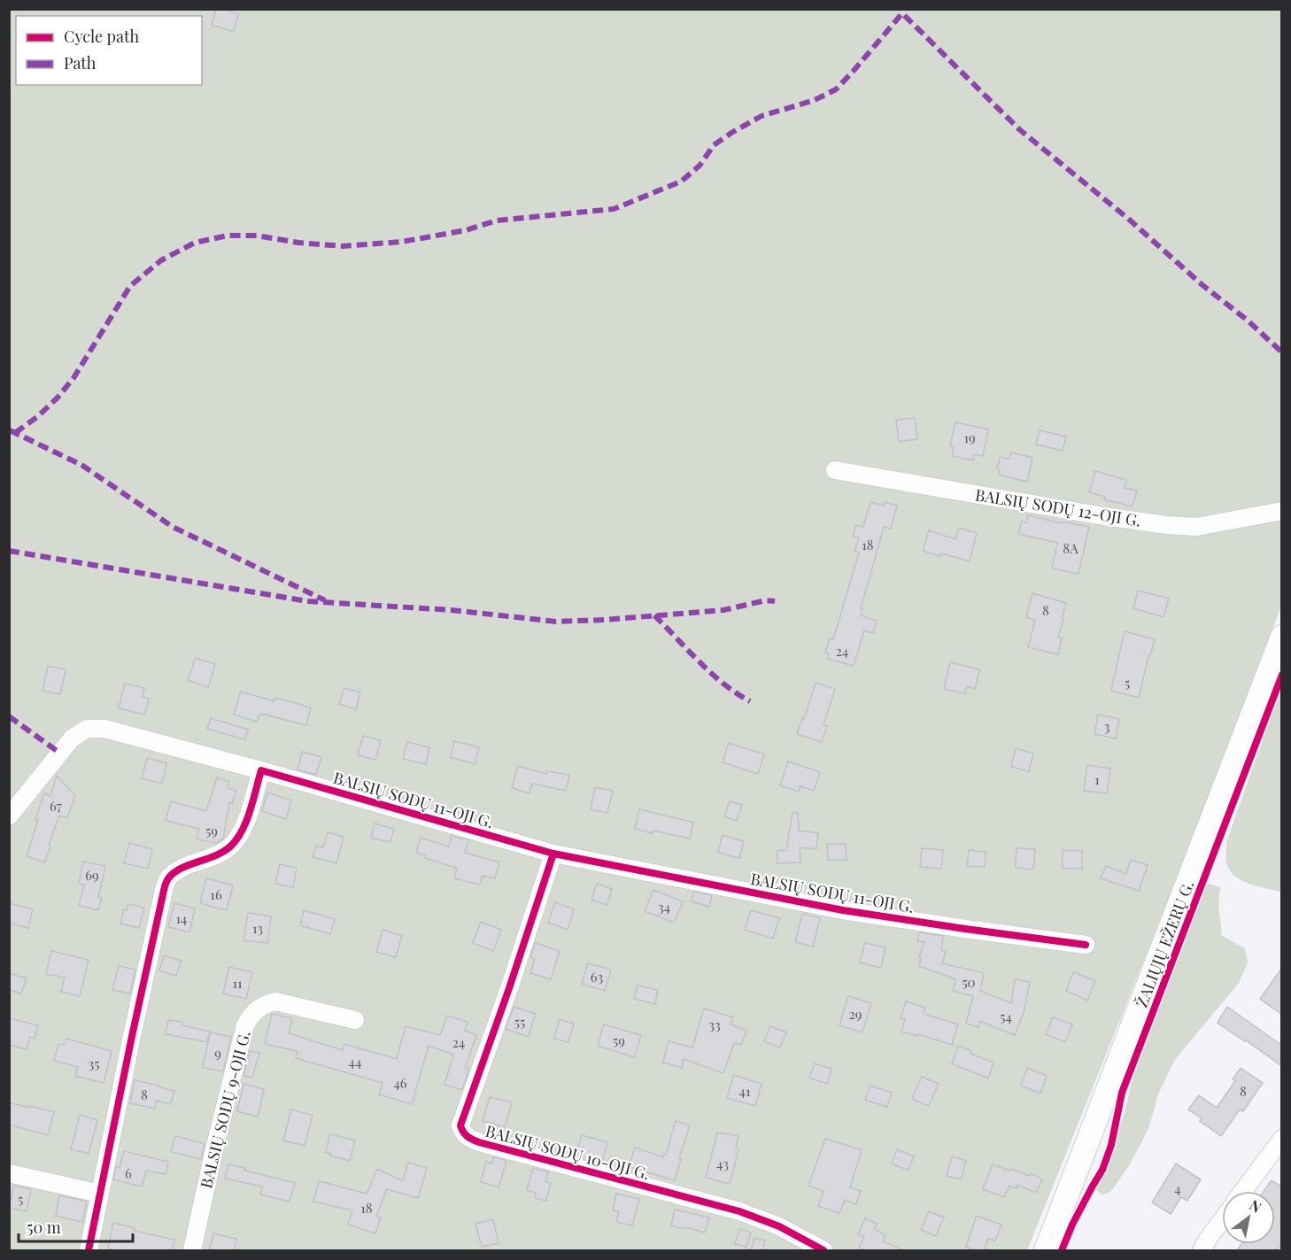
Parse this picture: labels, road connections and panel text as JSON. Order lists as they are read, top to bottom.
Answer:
{
  "streets": {
    "main road": ["ŽALIŲJŲ EŽERŲ G."],
    "street": [
      "BALSIŲ SODŲ 12-OJI G.",
      "BALSIŲ SODŲ 11-OJI G.",
      "BALSIŲ SODŲ 9-OJI G.",
      "BALSIŲ SODŲ 10-OJI G."
    ]
  },
  "crossings": [
    ["BALSIŲ SODŲ 11-OJI G.", "BALSIŲ SODŲ 10-OJI G."]
  ],
  "house_numbers": [
    "19",
    "18",
    "8A",
    "8",
    "24",
    "5",
    "3",
    "1",
    "67",
    "59",
    "69",
    "16",
    "34",
    "14",
    "13",
    "63",
    "50",
    "11",
    "29",
    "54",
    "55",
    "33",
    "59",
    "24",
    "9",
    "44",
    "35",
    "46",
    "41",
    "8",
    "8",
    "43",
    "6",
    "4",
    "5",
    "18"
  ],
  "legend": ["Cycle path", "Path"],
  "scale_bar": "50 m",
  "north": "top right"
}
